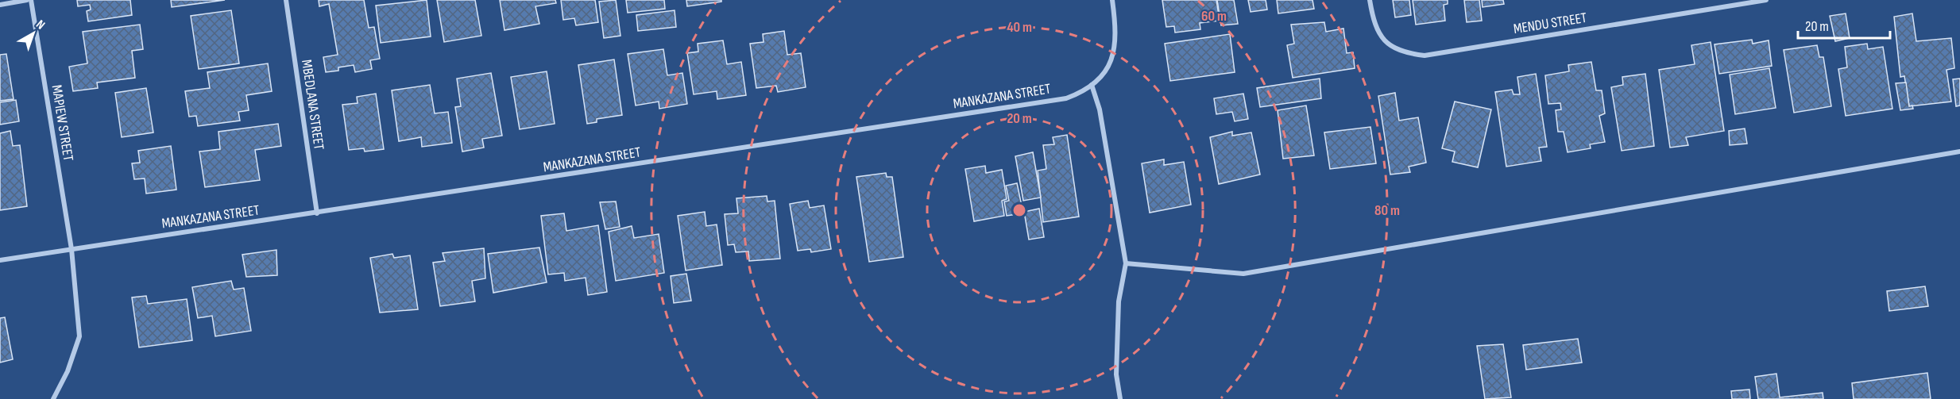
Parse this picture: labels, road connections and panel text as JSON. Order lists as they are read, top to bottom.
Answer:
{
  "streets": {
    "street": [
      "MENDU STREET",
      "MANKAZANA STREET",
      "MBEDLANA STREET",
      "MAPIEW STREET"
    ]
  },
  "crossings": [
    ["MANKAZANA STREET", "MBEDLANA STREET"],
    ["MANKAZANA STREET", "MAPIEW STREET"]
  ],
  "scale_bar": "20 m",
  "north": "top right",
  "rings": [
    "60 m",
    "40 m",
    "20 m",
    "80 m"
  ]
}
